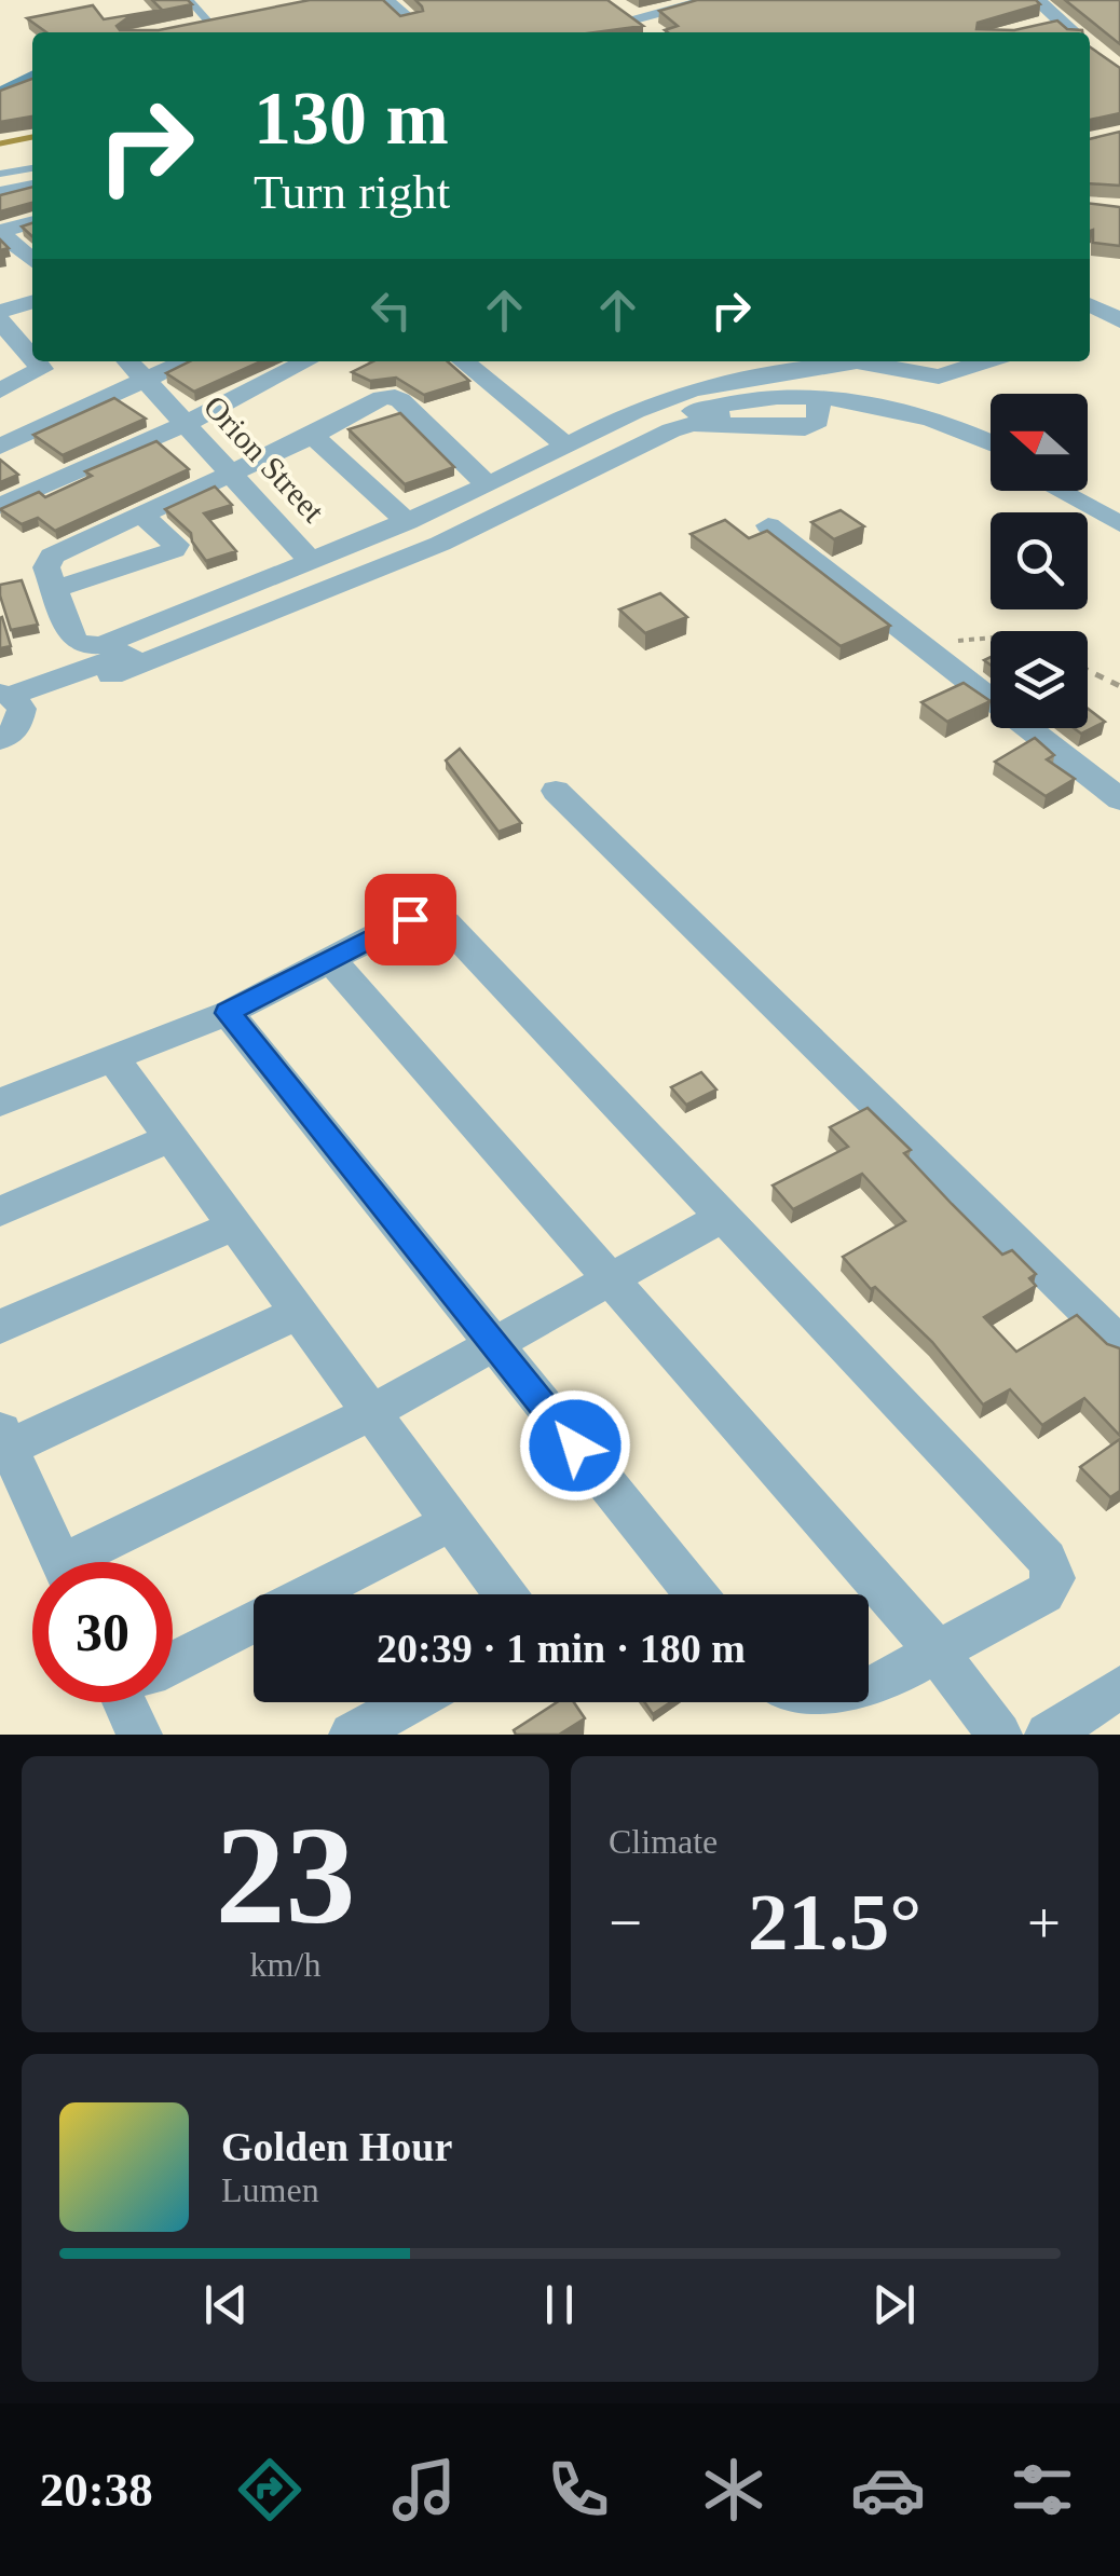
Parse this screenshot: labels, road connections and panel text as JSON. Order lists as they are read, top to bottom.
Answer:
{
  "streets": {
    "street": ["Orion Street"]
  },
  "north": "left",
  "page": {
    "turn": ["130 m", "Turn right"],
    "limit": "30",
    "trip": "20:39 · 1 min · 180 m",
    "tile": [
      ["23", "km/h"],
      "Climate"
    ],
    "heat": ["−", "21.5°", "+"],
    "song": ["Golden Hour", "Lumen"],
    "tabs": "20:38"
  }
}
